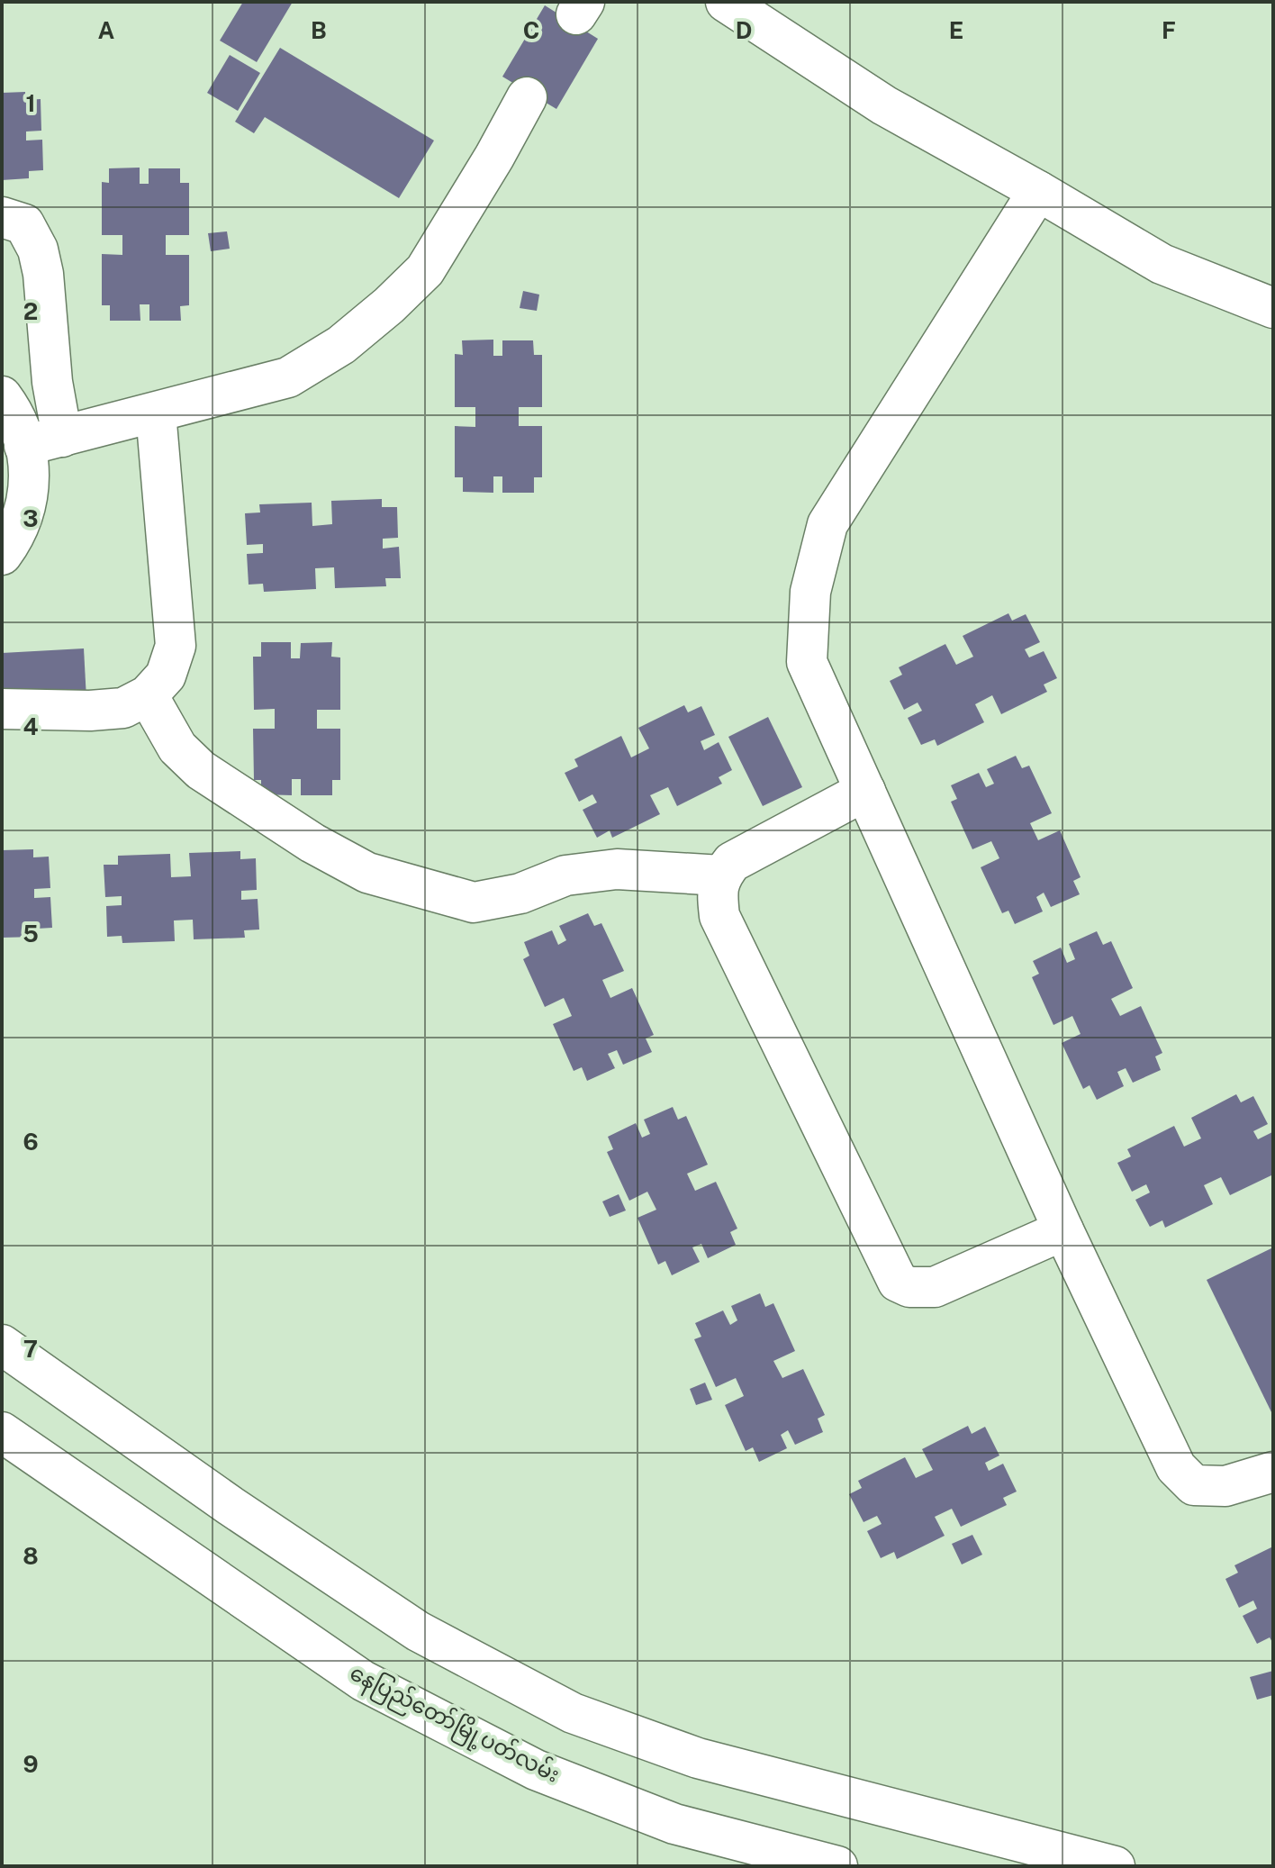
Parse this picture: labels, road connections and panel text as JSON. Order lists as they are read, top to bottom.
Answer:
{
  "streets": {
    "street": ["နေပြည်တော်မြို့ပတ်လမ်း"]
  },
  "grid": {
    "columns": [
      "A",
      "B",
      "C",
      "D",
      "E",
      "F"
    ],
    "rows": [
      "1",
      "2",
      "3",
      "4",
      "5",
      "6",
      "7",
      "8",
      "9"
    ]
  }
}
